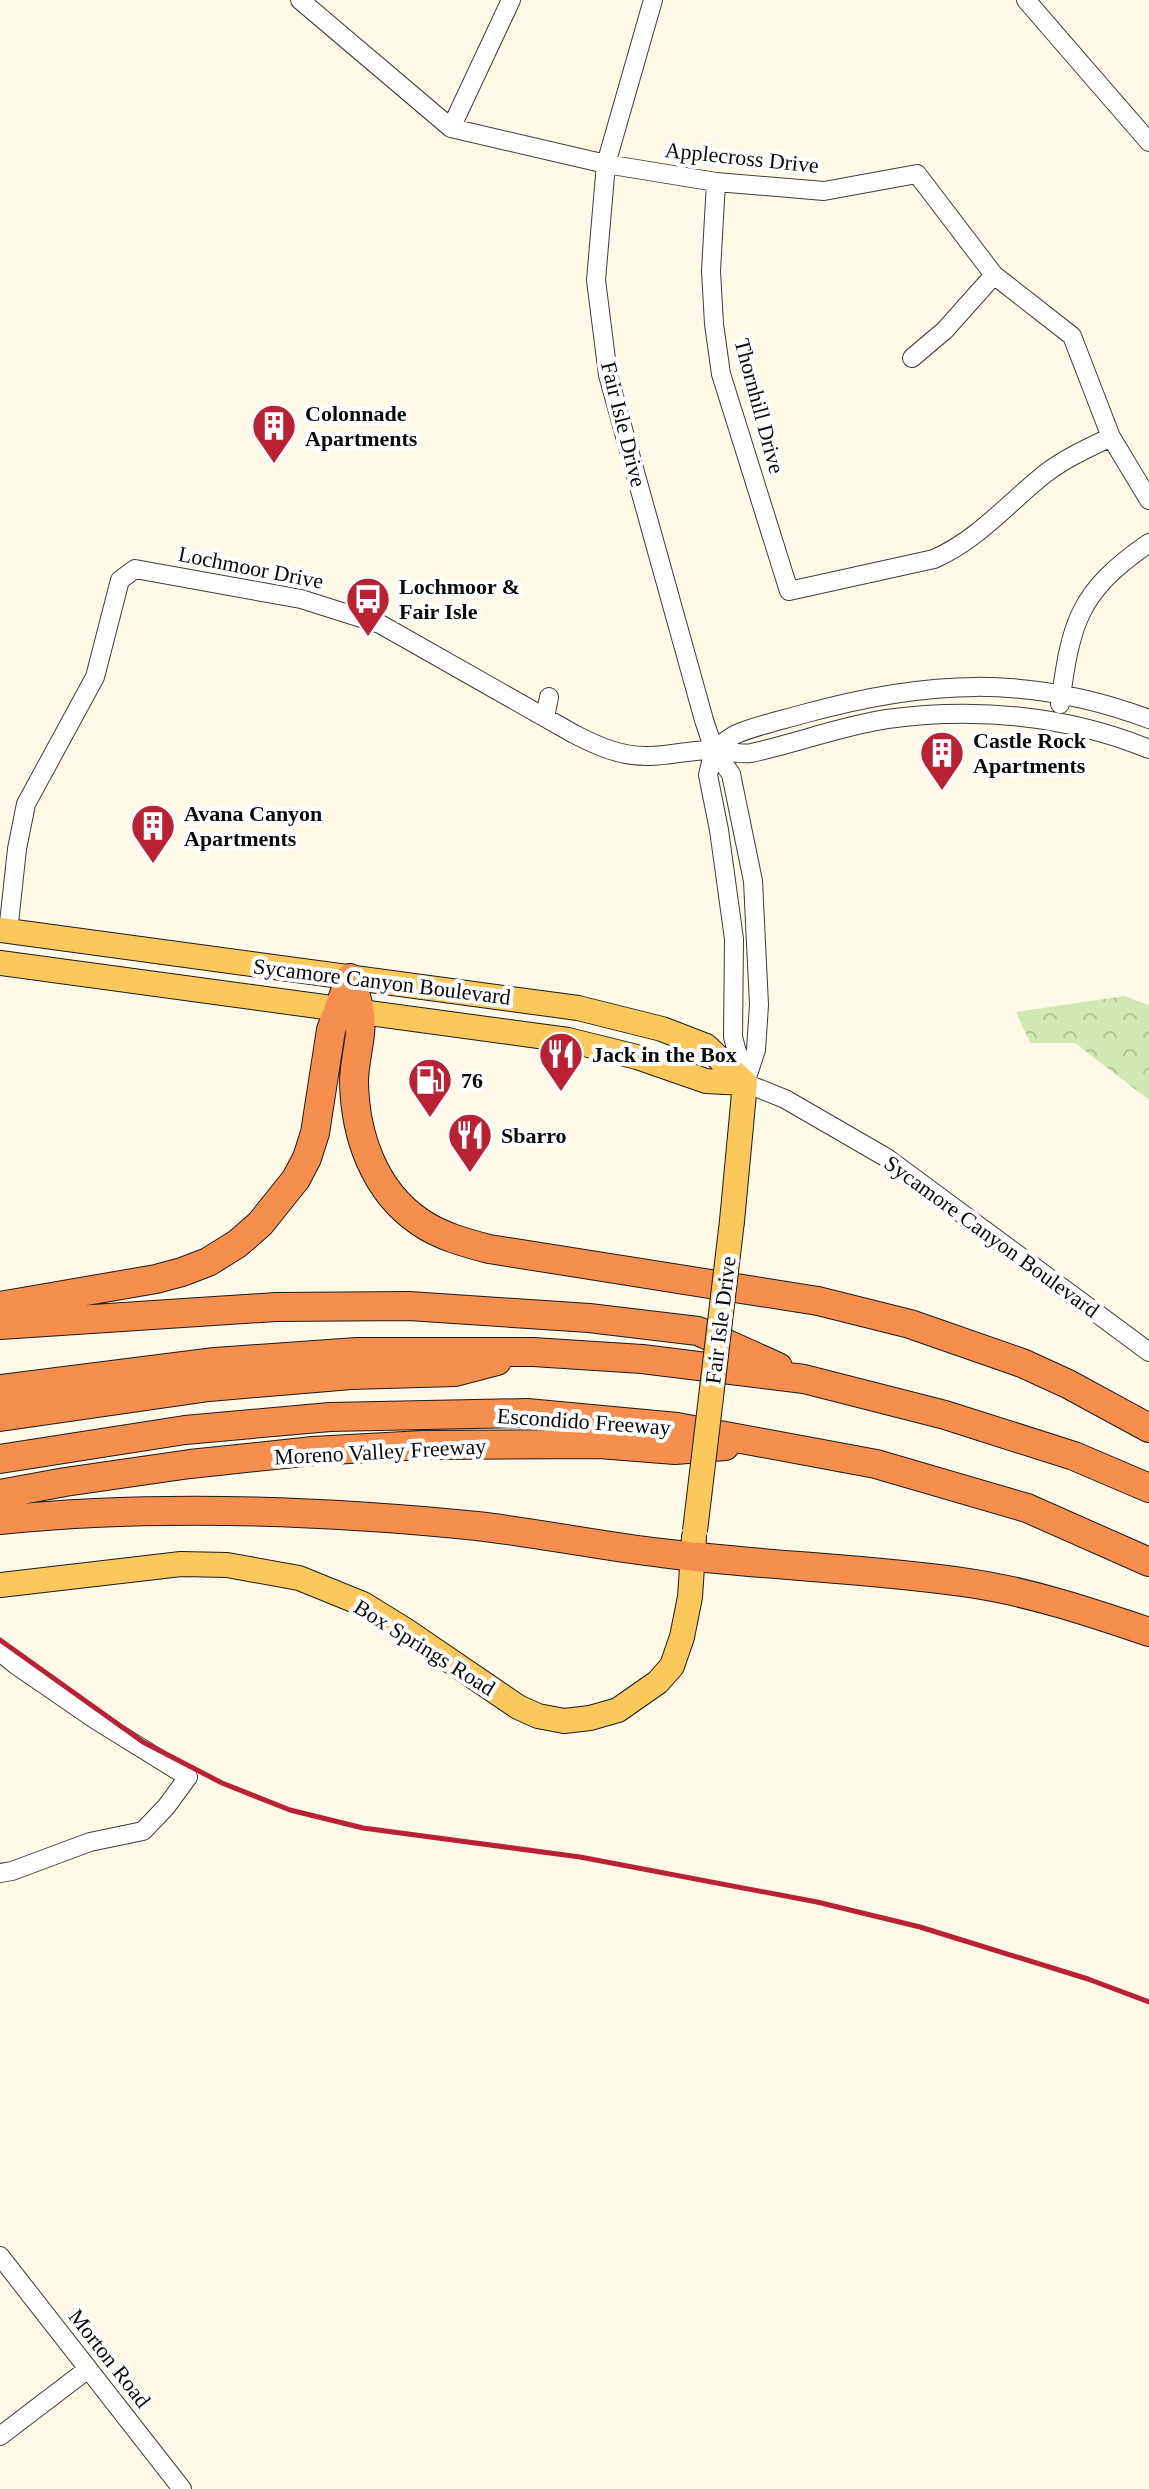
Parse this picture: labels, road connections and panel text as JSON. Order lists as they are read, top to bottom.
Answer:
{
  "streets": {
    "highway": ["Escondido Freeway", "Moreno Valley Freeway"],
    "main road": ["Fair Isle Drive", "Sycamore Canyon Boulevard", "Box Springs Road"],
    "street": [
      "Applecross Drive",
      "Thornhill Drive",
      "Lochmoor Drive",
      "Morton Road"
    ]
  },
  "crossings": [
    ["Applecross Drive", "Thornhill Drive"],
    ["Applecross Drive", "Fair Isle Drive"],
    ["Fair Isle Drive", "Lochmoor Drive"],
    ["Fair Isle Drive", "Sycamore Canyon Boulevard"],
    ["Fair Isle Drive", "Box Springs Road"],
    ["Lochmoor Drive", "Sycamore Canyon Boulevard"],
    ["Escondido Freeway", "Moreno Valley Freeway"]
  ],
  "places": {
    "building": ["Colonnade Apartments", "Castle Rock Apartments", "Avana Canyon Apartments"],
    "bus stop": ["Lochmoor & Fair Isle"],
    "restaurant": ["Jack in the Box", "Sbarro"],
    "fuel station": ["76"]
  }
}
